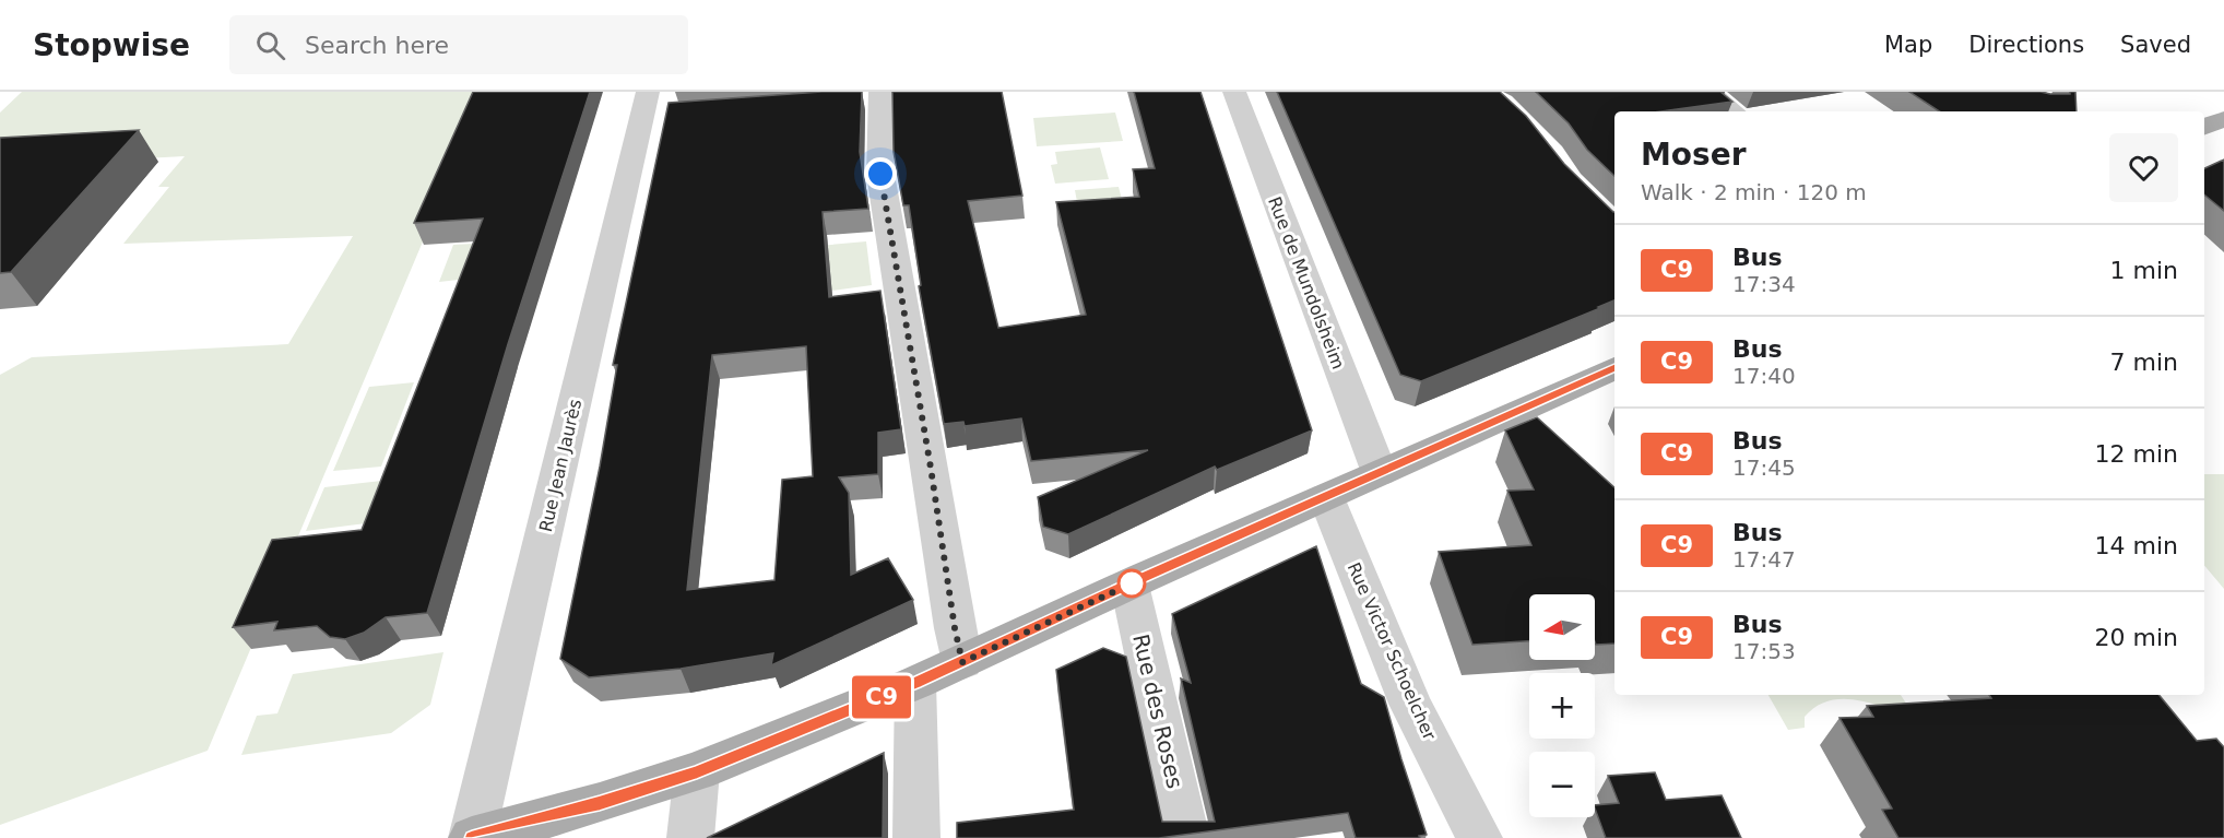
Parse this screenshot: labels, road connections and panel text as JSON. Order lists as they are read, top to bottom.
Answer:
{
  "streets": {
    "street": [
      "Rue de Mundolsheim",
      "Rue Jean Jaurès",
      "Rue Victor Schoelcher",
      "Rue des Roses"
    ]
  },
  "lines": ["bus line C9"],
  "north": "left",
  "page": {
    "header": "Stopwise",
    "search": "Search here",
    "nav": ["Map", "Directions", "Saved"],
    "on_map": "C9",
    "heading": ["Moser", "Walk · 2 min · 120 m"],
    "list": [
      {
        "mark": "C9",
        "name": "Bus",
        "note": "17:34",
        "value": "1 min"
      },
      {
        "mark": "C9",
        "name": "Bus",
        "note": "17:40",
        "value": "7 min"
      },
      {
        "mark": "C9",
        "name": "Bus",
        "note": "17:45",
        "value": "12 min"
      },
      {
        "mark": "C9",
        "name": "Bus",
        "note": "17:47",
        "value": "14 min"
      },
      {
        "mark": "C9",
        "name": "Bus",
        "note": "17:53",
        "value": "20 min"
      }
    ],
    "map_buttons": ["+", "−"]
  }
}
